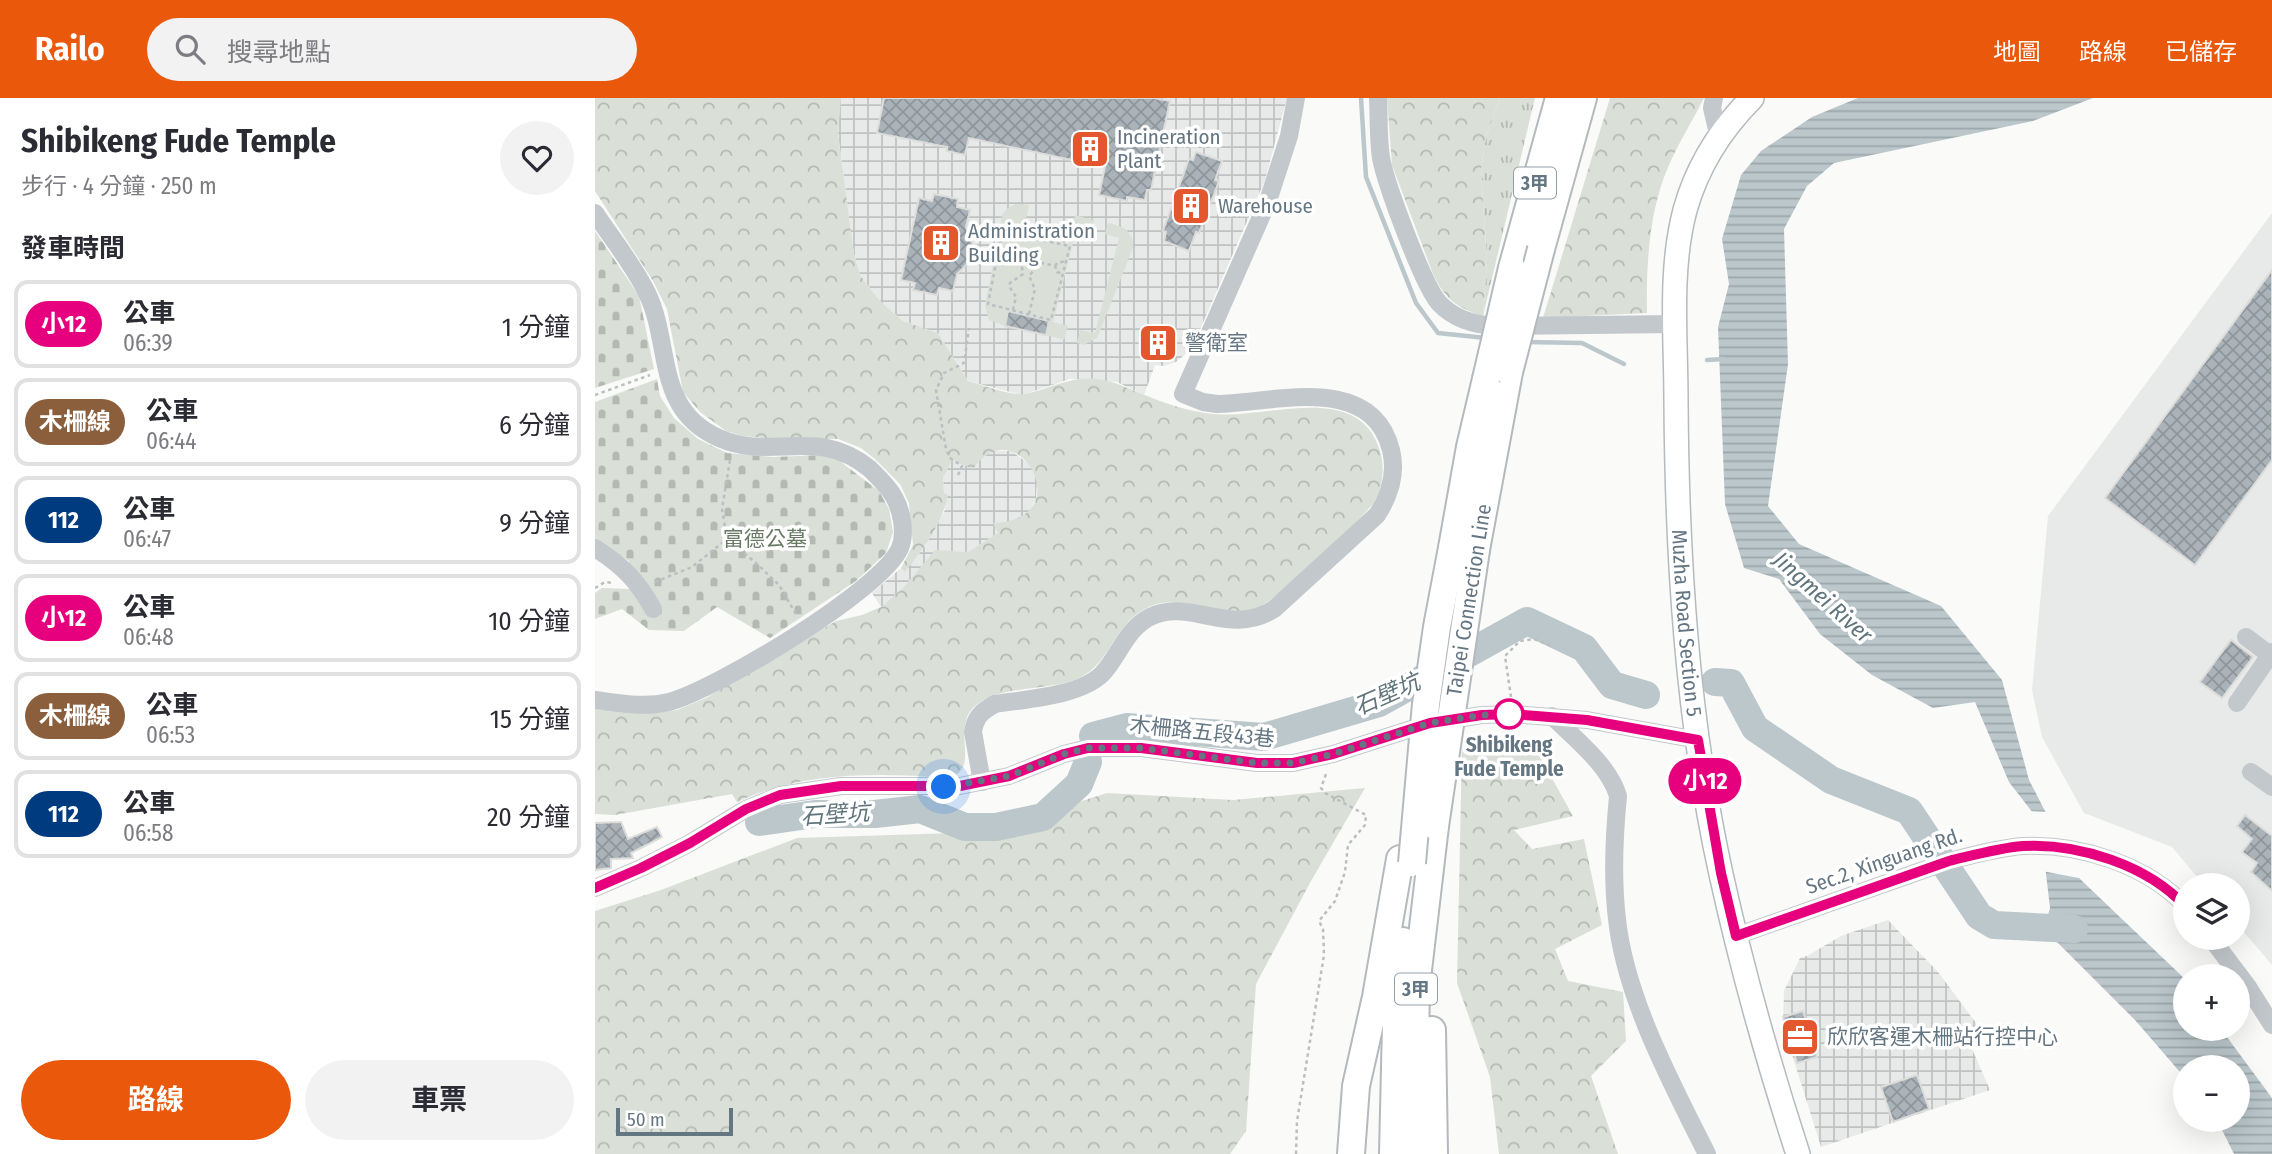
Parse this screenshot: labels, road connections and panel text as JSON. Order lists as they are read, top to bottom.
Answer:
{
  "streets": {
    "highway": ["3甲", "Taipei Connection Line"],
    "main road": ["Muzha Road Section 5"],
    "street": ["木柵路五段43巷", "Sec.2, Xinguang Rd."]
  },
  "crossings": [
    ["Muzha Road Section 5", "木柵路五段43巷"],
    ["Muzha Road Section 5", "Sec.2, Xinguang Rd."]
  ],
  "water": ["Jingmei River", "石壁坑"],
  "parks": ["富德公墓"],
  "places": {
    "building": [
      "Incineration Plant",
      "Warehouse",
      "Administration Building",
      "警衛室"
    ],
    "other": ["Shibikeng Fude Temple"],
    "office": ["欣欣客運木柵站行控中心"]
  },
  "lines": ["bus line 小12"],
  "scale_bar": "50 m",
  "page": {
    "header": "Railo",
    "search": "搜尋地點",
    "nav": ["地圖", "路線", "已儲存"],
    "heading": [
      ["Shibikeng Fude Temple", "步行 · 4 分鐘 · 250 m"],
      "發車時間"
    ],
    "on_map": "小12",
    "list": [
      {
        "mark": "小12",
        "name": "公車",
        "note": "06:39",
        "value": "1 分鐘"
      },
      {
        "mark": "木柵線",
        "name": "公車",
        "note": "06:44",
        "value": "6 分鐘"
      },
      {
        "mark": "112",
        "name": "公車",
        "note": "06:47",
        "value": "9 分鐘"
      },
      {
        "mark": "小12",
        "name": "公車",
        "note": "06:48",
        "value": "10 分鐘"
      },
      {
        "mark": "木柵線",
        "name": "公車",
        "note": "06:53",
        "value": "15 分鐘"
      },
      {
        "mark": "112",
        "name": "公車",
        "note": "06:58",
        "value": "20 分鐘"
      }
    ],
    "map_buttons": ["+", "−"],
    "buttons": ["路線", "車票"],
    "scale": "50 m"
  }
}
